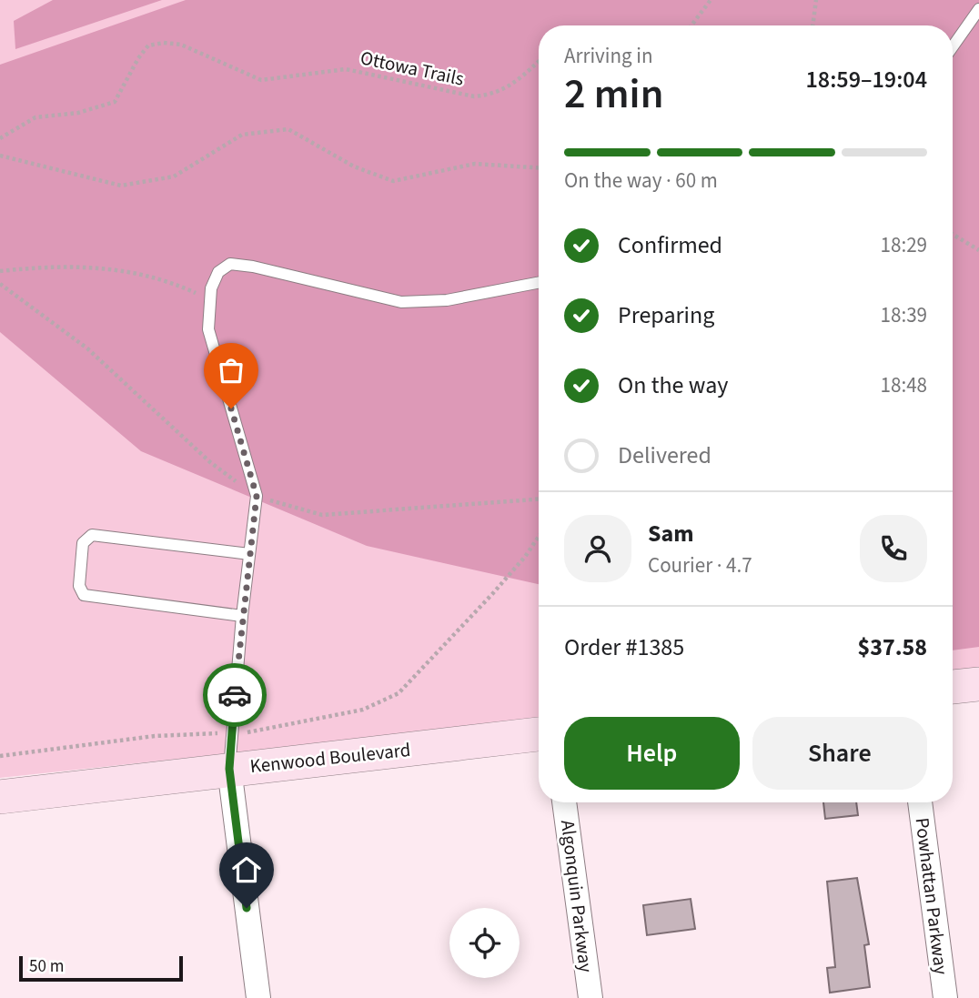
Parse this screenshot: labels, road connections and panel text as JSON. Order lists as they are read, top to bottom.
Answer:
{
  "streets": {
    "street": ["Kenwood Boulevard", "Algonquin Parkway", "Powhattan Parkway"],
    "path": ["Ottowa Trails"]
  },
  "scale_bar": "50 m",
  "page": {
    "heading": ["2 min", "Arriving in", "18:59–19:04"],
    "panel": [
      "Sam",
      "Courier · 4.7",
      "Order #1385",
      "$37.58"
    ],
    "bar": "On the way · 60 m",
    "list": [
      ["Confirmed", "18:29"],
      ["Preparing", "18:39"],
      ["On the way", "18:48"],
      "Delivered"
    ],
    "buttons": ["Help", "Share"],
    "scale": "50 m"
  }
}
